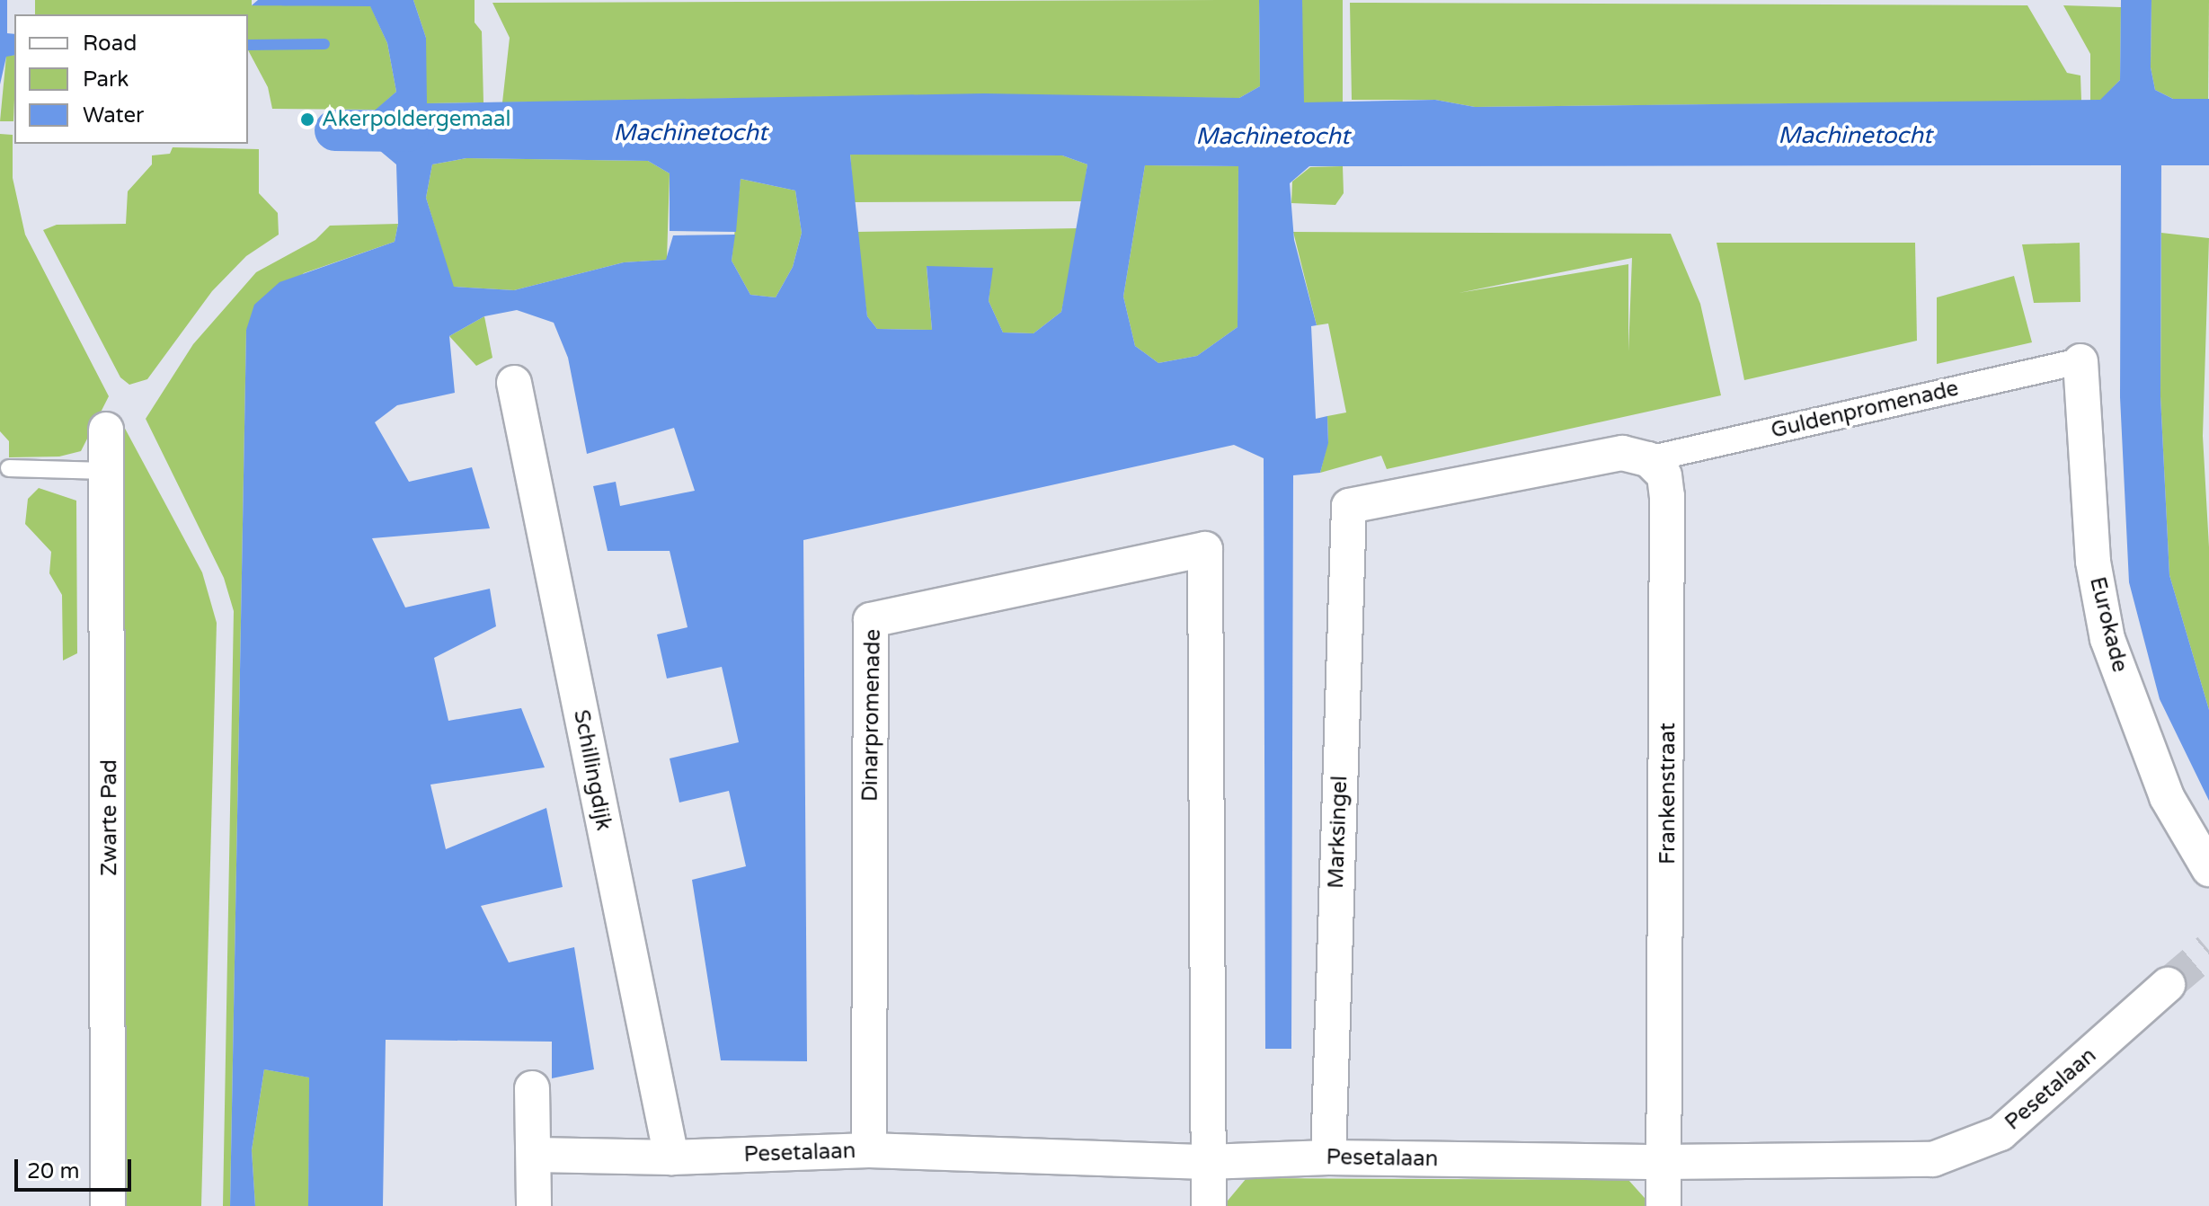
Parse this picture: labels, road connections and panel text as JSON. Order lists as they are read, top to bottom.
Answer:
{
  "streets": {
    "street": [
      "Guldenpromenade",
      "Eurokade",
      "Dinarpromenade",
      "Schillingdijk",
      "Frankenstraat",
      "Zwarte Pad",
      "Marksingel",
      "Pesetalaan"
    ]
  },
  "crossings": [
    ["Guldenpromenade", "Eurokade"],
    ["Guldenpromenade", "Frankenstraat"],
    ["Guldenpromenade", "Marksingel"],
    ["Dinarpromenade", "Pesetalaan"],
    ["Schillingdijk", "Pesetalaan"],
    ["Frankenstraat", "Pesetalaan"],
    ["Marksingel", "Pesetalaan"]
  ],
  "water": ["Machinetocht"],
  "places": ["Akerpoldergemaal"],
  "legend": ["Road", "Park", "Water"],
  "scale_bar": "20 m"
}
